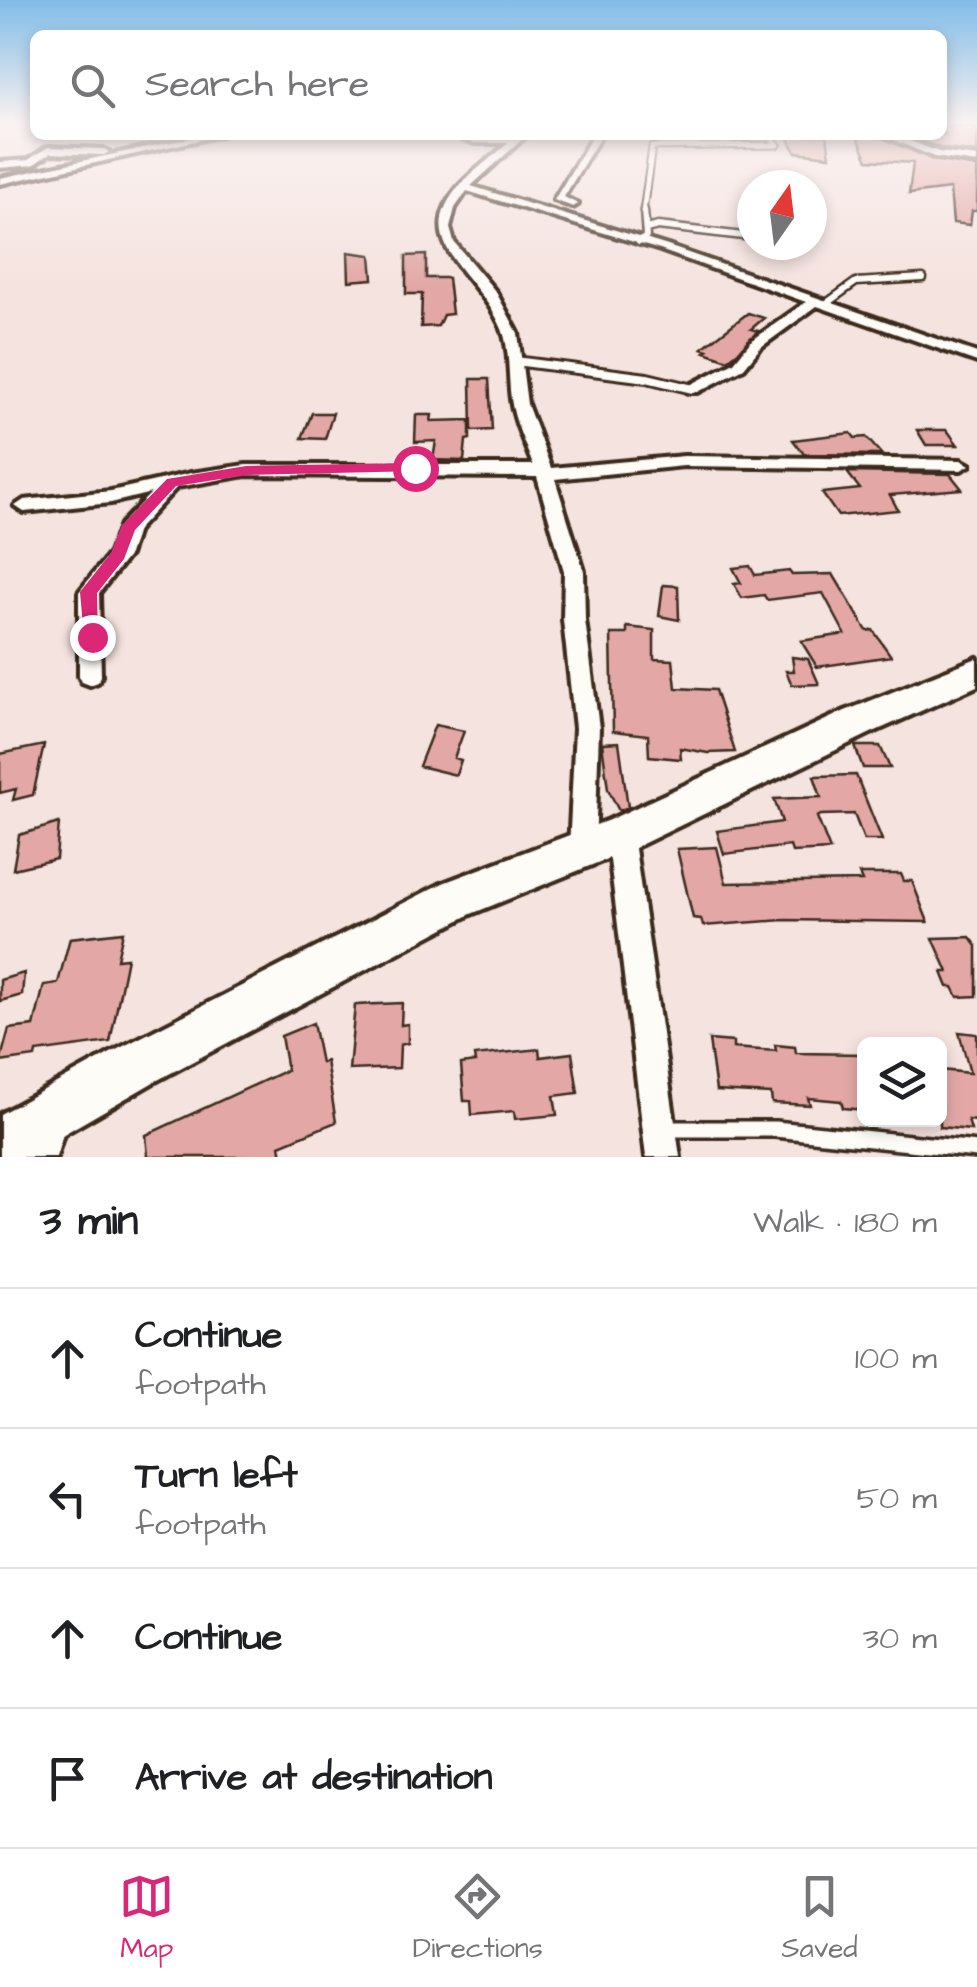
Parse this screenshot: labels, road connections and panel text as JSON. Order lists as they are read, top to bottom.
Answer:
{
  "north": "top",
  "page": {
    "search": "Search here",
    "heading": ["3 min", "Walk · 180 m"],
    "list": [
      ["Continue", "footpath", "100 m"],
      ["Turn left", "footpath", "50 m"],
      ["Continue", "30 m"],
      "Arrive at destination"
    ],
    "nav": ["Map", "Directions", "Saved"]
  }
}
